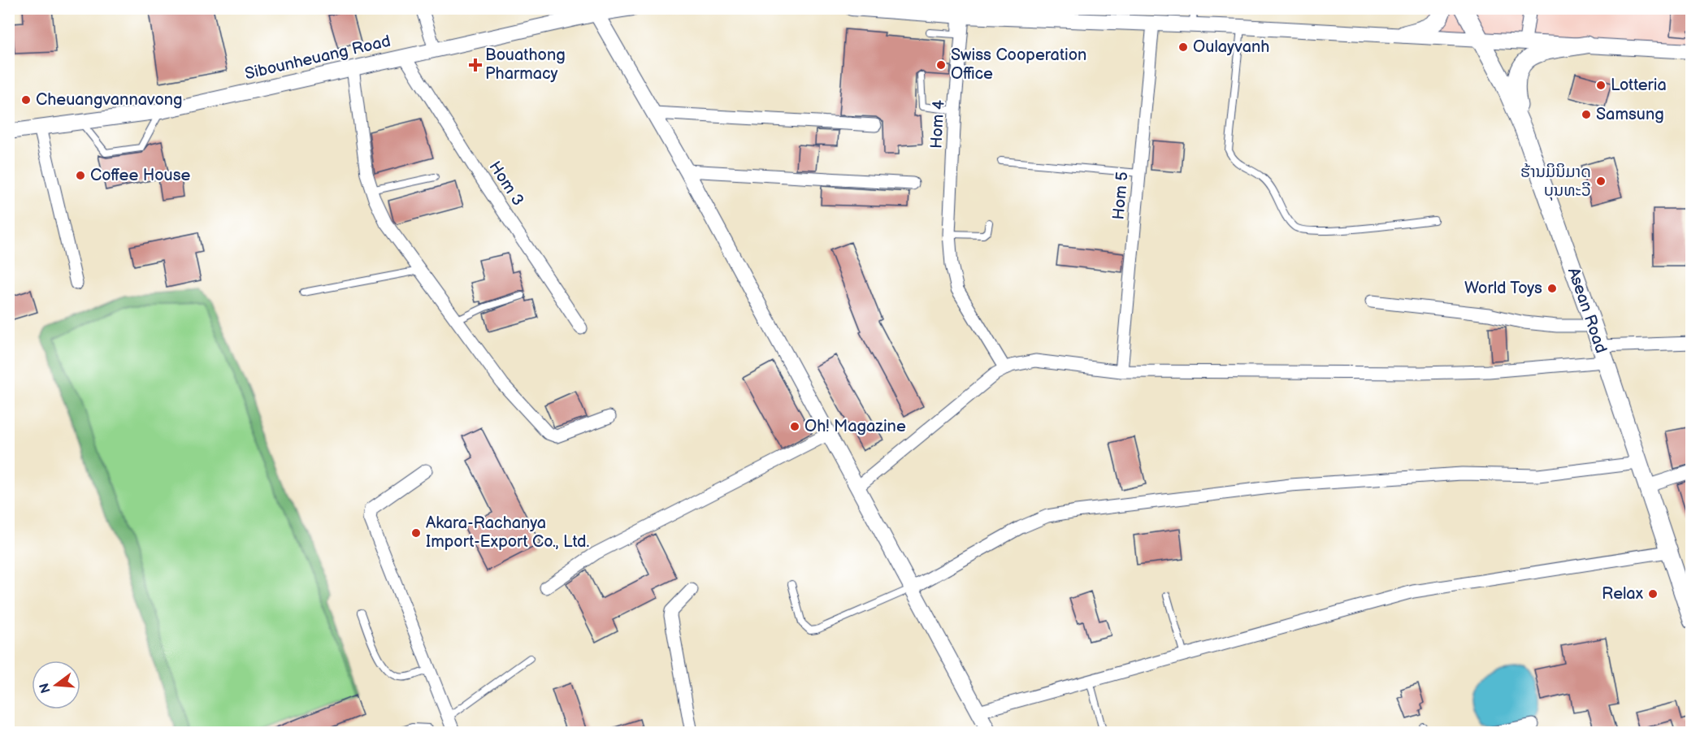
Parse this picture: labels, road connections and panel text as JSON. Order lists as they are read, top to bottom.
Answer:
{
  "streets": {
    "main road": ["Asean Road"],
    "street": [
      "Sibounheuang Road",
      "Hom 4",
      "Hom 3",
      "Hom 5"
    ]
  },
  "crossings": [
    ["Sibounheuang Road", "Hom 3"]
  ],
  "places": {
    "other": [
      "Oulayvanh",
      "Swiss Cooperation Office",
      "Lotteria",
      "Cheuangvannavong",
      "Samsung",
      "Coffee House",
      "ຮ້ານມິນິມາດ ບຸນທະວີ",
      "World Toys",
      "Oh! Magazine",
      "Akara-Rachanya Import-Export Co., Ltd.",
      "Relax"
    ],
    "health": ["Bouathong Pharmacy"]
  },
  "north": "left"
}
